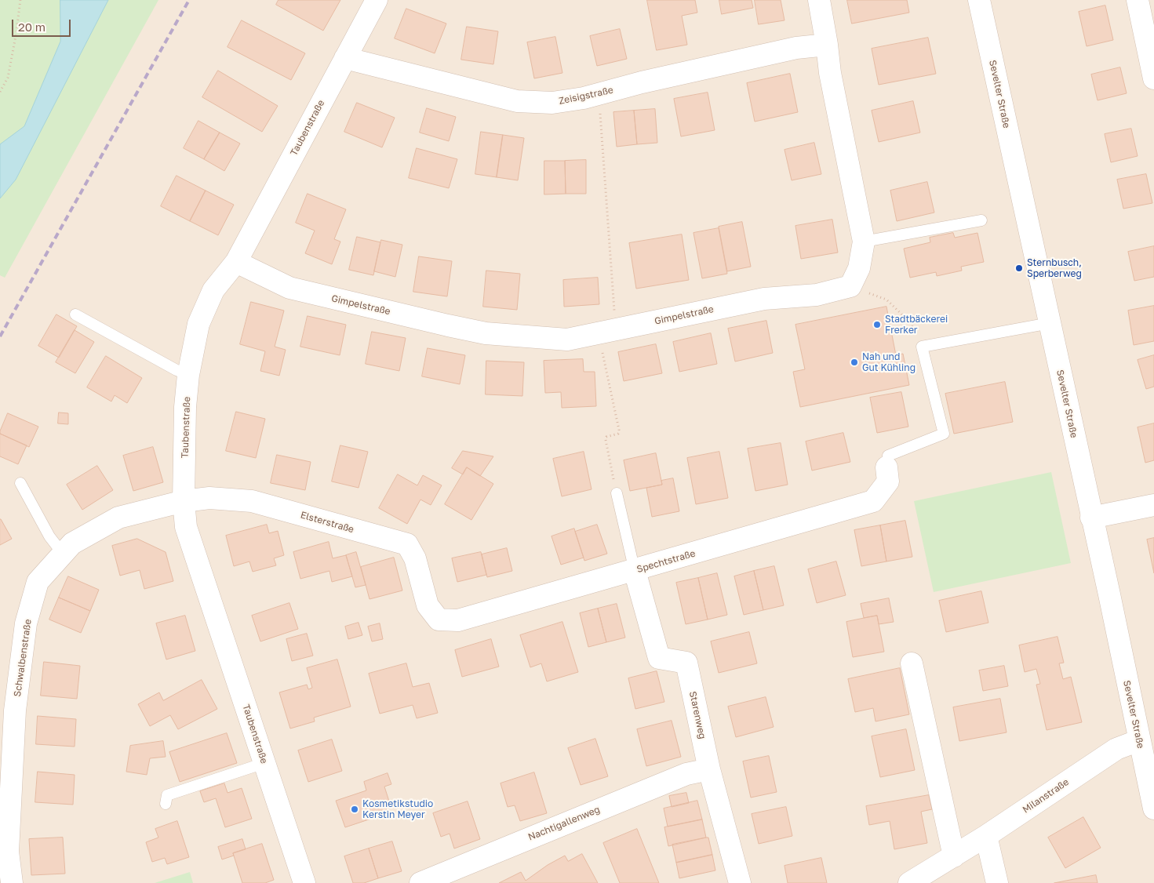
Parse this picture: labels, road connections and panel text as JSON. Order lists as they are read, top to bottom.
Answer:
{
  "streets": {
    "street": [
      "Sevelter Straße",
      "Zeisigstraße",
      "Taubenstraße",
      "Gimpelstraße",
      "Elsterstraße",
      "Spechtstraße",
      "Schwalbenstraße",
      "Starenweg",
      "Milanstraße",
      "Nachtigallenweg"
    ]
  },
  "crossings": [
    ["Sevelter Straße", "Milanstraße"],
    ["Zeisigstraße", "Taubenstraße"],
    ["Taubenstraße", "Gimpelstraße"],
    ["Taubenstraße", "Elsterstraße"],
    ["Taubenstraße", "Schwalbenstraße"],
    ["Elsterstraße", "Spechtstraße"],
    ["Elsterstraße", "Schwalbenstraße"],
    ["Spechtstraße", "Starenweg"],
    ["Starenweg", "Nachtigallenweg"]
  ],
  "places": [
    "Sternbusch, Sperberweg",
    "Stadtbäckerei Frerker",
    "Nah und Gut Kühling",
    "Kosmetikstudio Kerstin Meyer"
  ],
  "scale_bar": "20 m"
}
